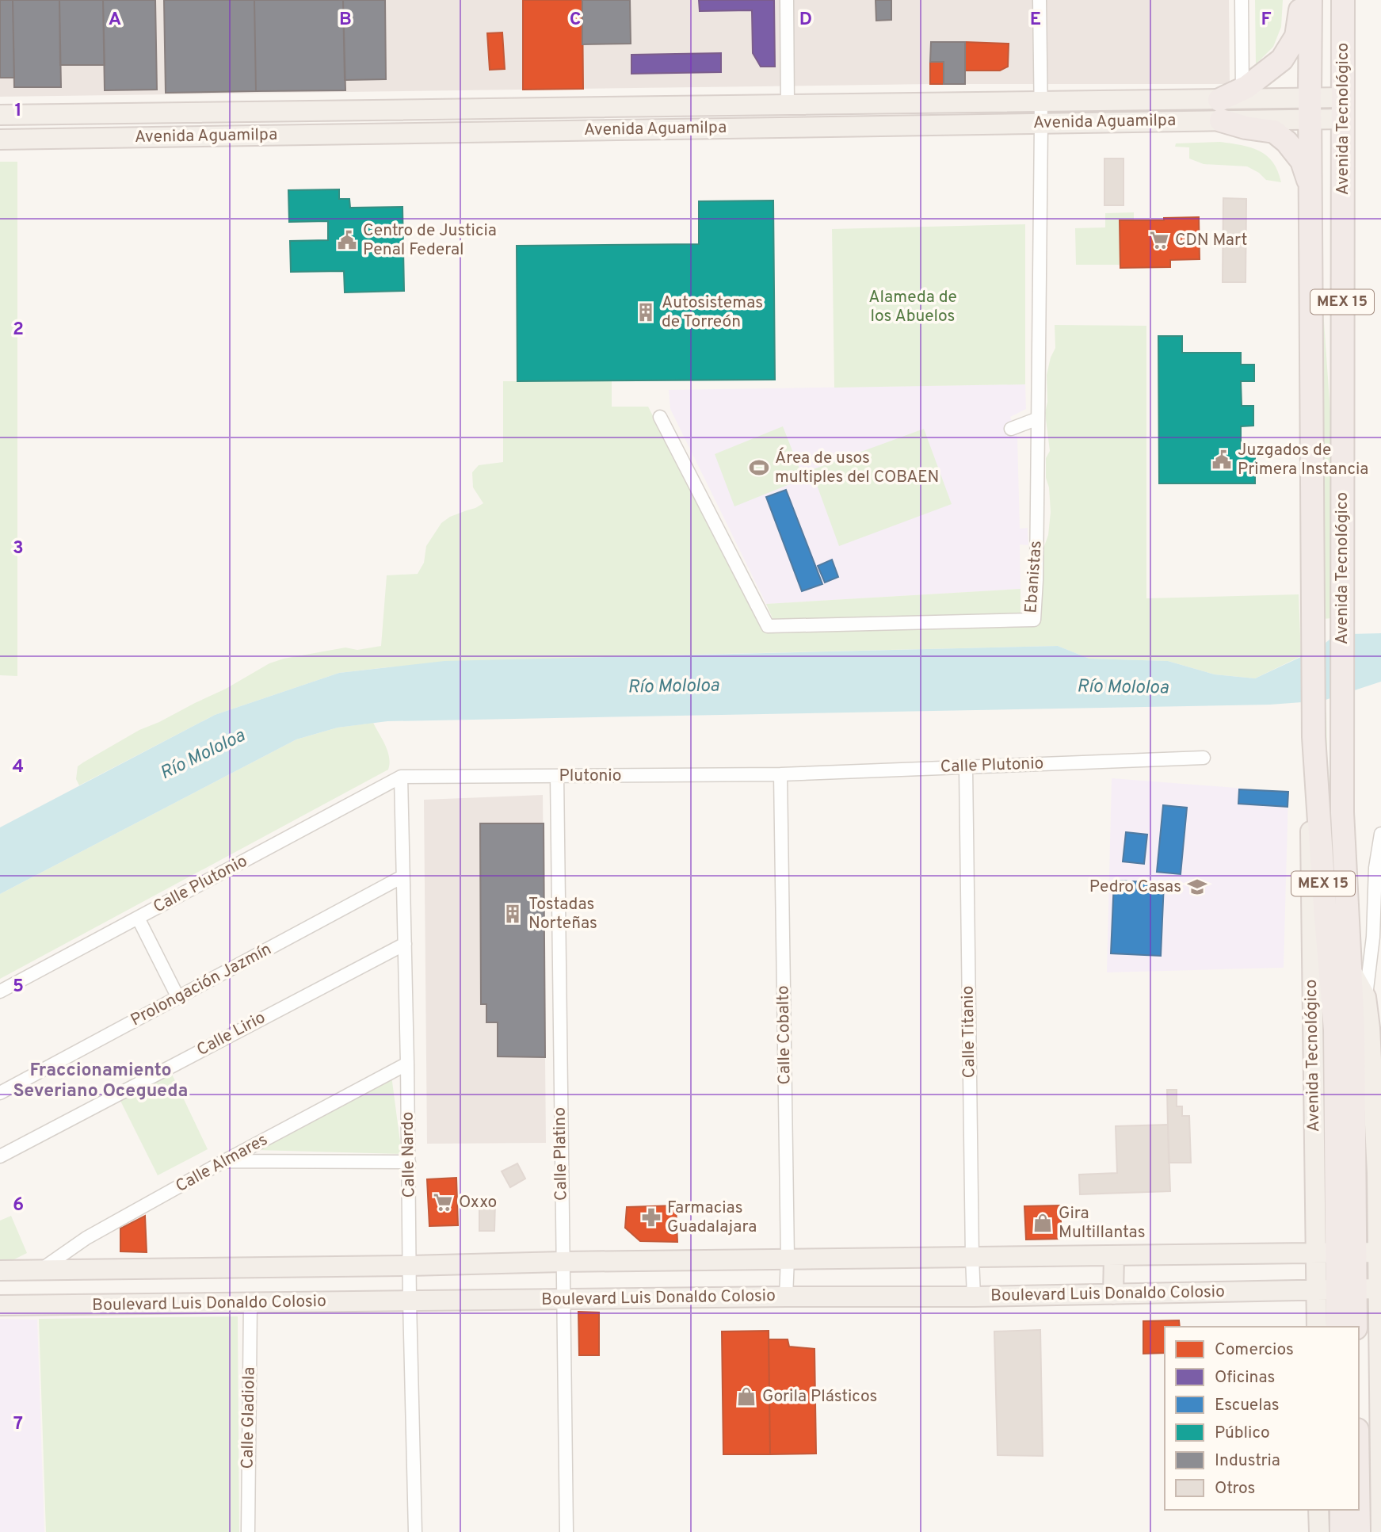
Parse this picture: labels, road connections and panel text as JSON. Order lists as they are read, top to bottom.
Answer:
{
  "streets": {
    "highway": ["Avenida Tecnológico", "MEX 15"],
    "main road": ["Avenida Aguamilpa", "Boulevard Luis Donaldo Colosio"],
    "street": [
      "Ebanistas",
      "Calle Plutonio",
      "Plutonio",
      "Prolongación Jazmín",
      "Calle Titanio",
      "Calle Lirio",
      "Calle Cobalto",
      "Calle Platino",
      "Calle Nardo",
      "Calle Almares",
      "Calle Gladiola"
    ]
  },
  "crossings": [
    ["Avenida Tecnológico", "Avenida Aguamilpa"],
    ["Avenida Tecnológico", "Boulevard Luis Donaldo Colosio"],
    ["Avenida Aguamilpa", "Ebanistas"],
    ["Calle Plutonio", "Plutonio"],
    ["Calle Plutonio", "Calle Titanio"],
    ["Calle Plutonio", "Calle Cobalto"],
    ["Calle Plutonio", "Calle Nardo"],
    ["Plutonio", "Calle Cobalto"],
    ["Plutonio", "Calle Platino"],
    ["Plutonio", "Calle Nardo"],
    ["Prolongación Jazmín", "Calle Nardo"],
    ["Calle Titanio", "Boulevard Luis Donaldo Colosio"],
    ["Calle Lirio", "Calle Nardo"],
    ["Calle Cobalto", "Boulevard Luis Donaldo Colosio"],
    ["Calle Platino", "Boulevard Luis Donaldo Colosio"],
    ["Calle Nardo", "Calle Almares"],
    ["Calle Nardo", "Boulevard Luis Donaldo Colosio"],
    ["Boulevard Luis Donaldo Colosio", "Calle Gladiola"]
  ],
  "districts": ["Fraccionamiento Severiano Ocegueda"],
  "water": ["Río Mololoa"],
  "parks": ["Alameda de los Abuelos"],
  "places": {
    "public building": ["Centro de Justicia Penal Federal", "Juzgados de Primera Instancia"],
    "supermarket": ["CDN Mart", "Oxxo"],
    "building": ["Autosistemas de Torreón", "Tostadas Norteñas"],
    "sports": ["Área de usos multiples del COBAEN"],
    "school or university": ["Pedro Casas"],
    "pharmacy": ["Farmacias Guadalajara"],
    "shop": ["Gira Multillantas", "Gorila Plásticos"]
  },
  "legend": [
    "Comercios",
    "Oficinas",
    "Escuelas",
    "Público",
    "Industria",
    "Otros"
  ],
  "grid": {
    "columns": [
      "A",
      "B",
      "C",
      "D",
      "E",
      "F"
    ],
    "rows": [
      "1",
      "2",
      "3",
      "4",
      "5",
      "6",
      "7"
    ]
  }
}
